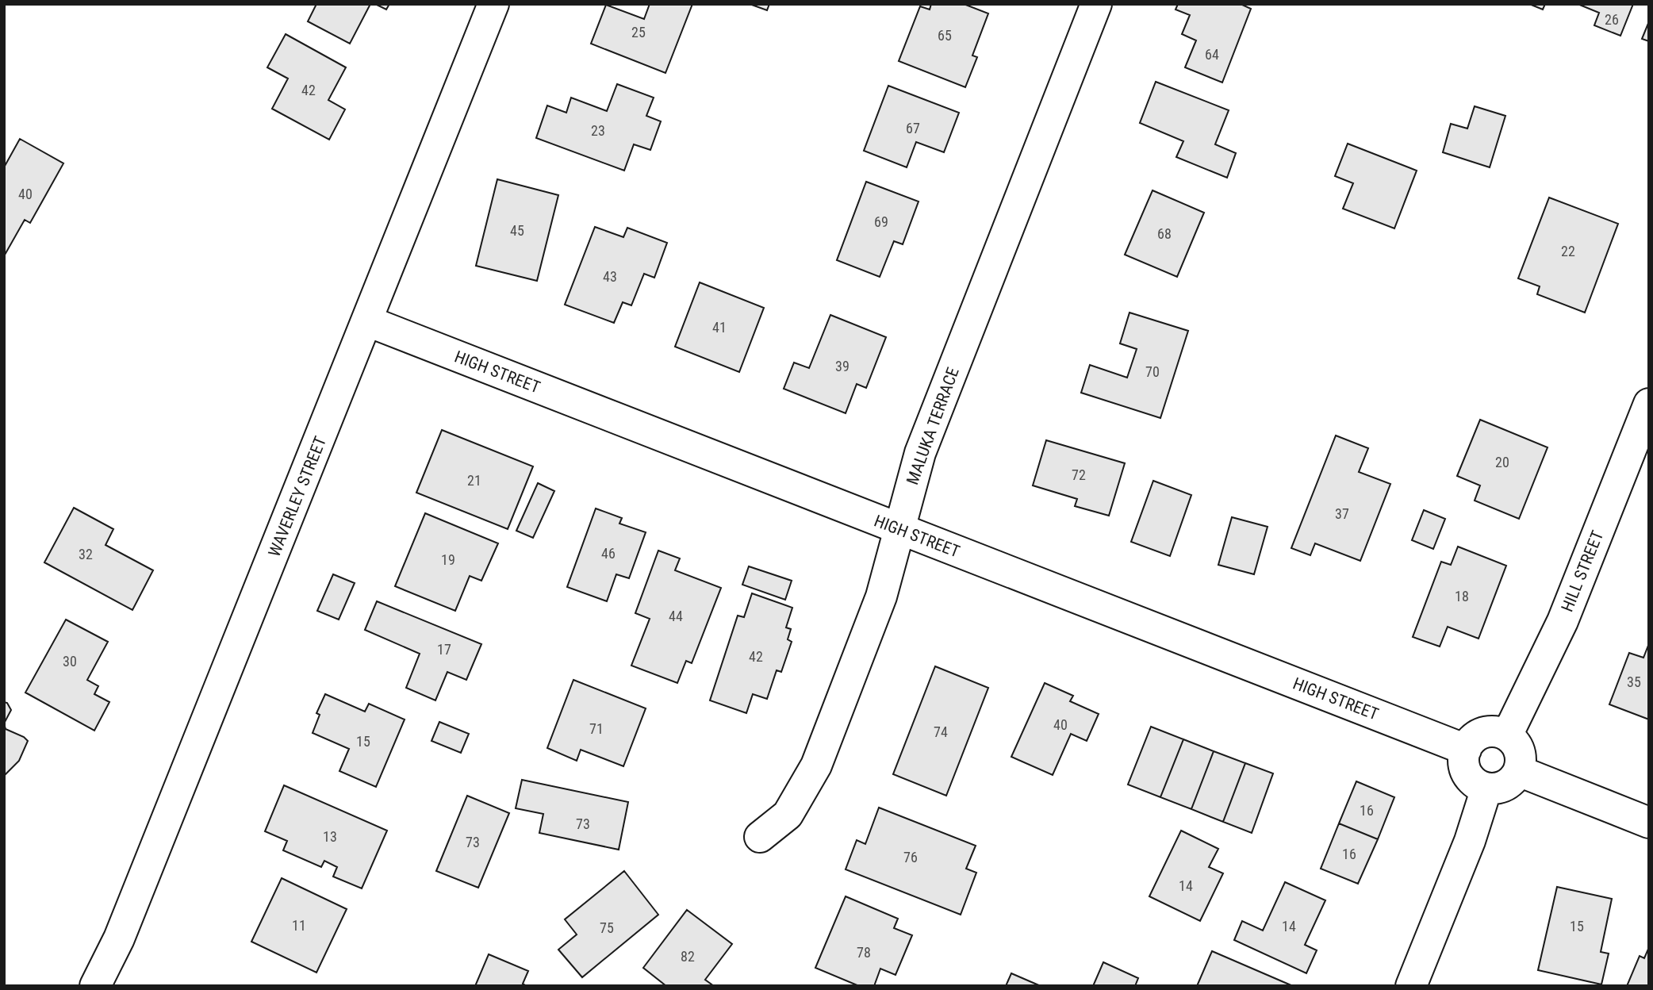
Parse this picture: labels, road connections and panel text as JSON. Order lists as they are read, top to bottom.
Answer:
{
  "streets": {
    "street": [
      "HIGH STREET",
      "MALUKA TERRACE",
      "WAVERLEY STREET",
      "HILL STREET"
    ]
  },
  "crossings": [
    ["HIGH STREET", "MALUKA TERRACE"],
    ["HIGH STREET", "WAVERLEY STREET"],
    ["HIGH STREET", "HILL STREET"]
  ],
  "house_numbers": [
    "26",
    "25",
    "65",
    "64",
    "42",
    "67",
    "23",
    "40",
    "69",
    "45",
    "68",
    "22",
    "43",
    "41",
    "39",
    "70",
    "20",
    "72",
    "21",
    "37",
    "46",
    "32",
    "19",
    "18",
    "44",
    "17",
    "42",
    "30",
    "35",
    "40",
    "71",
    "74",
    "15",
    "16",
    "73",
    "13",
    "73",
    "16",
    "76",
    "14",
    "11",
    "14",
    "15",
    "75",
    "78",
    "82"
  ]
}
